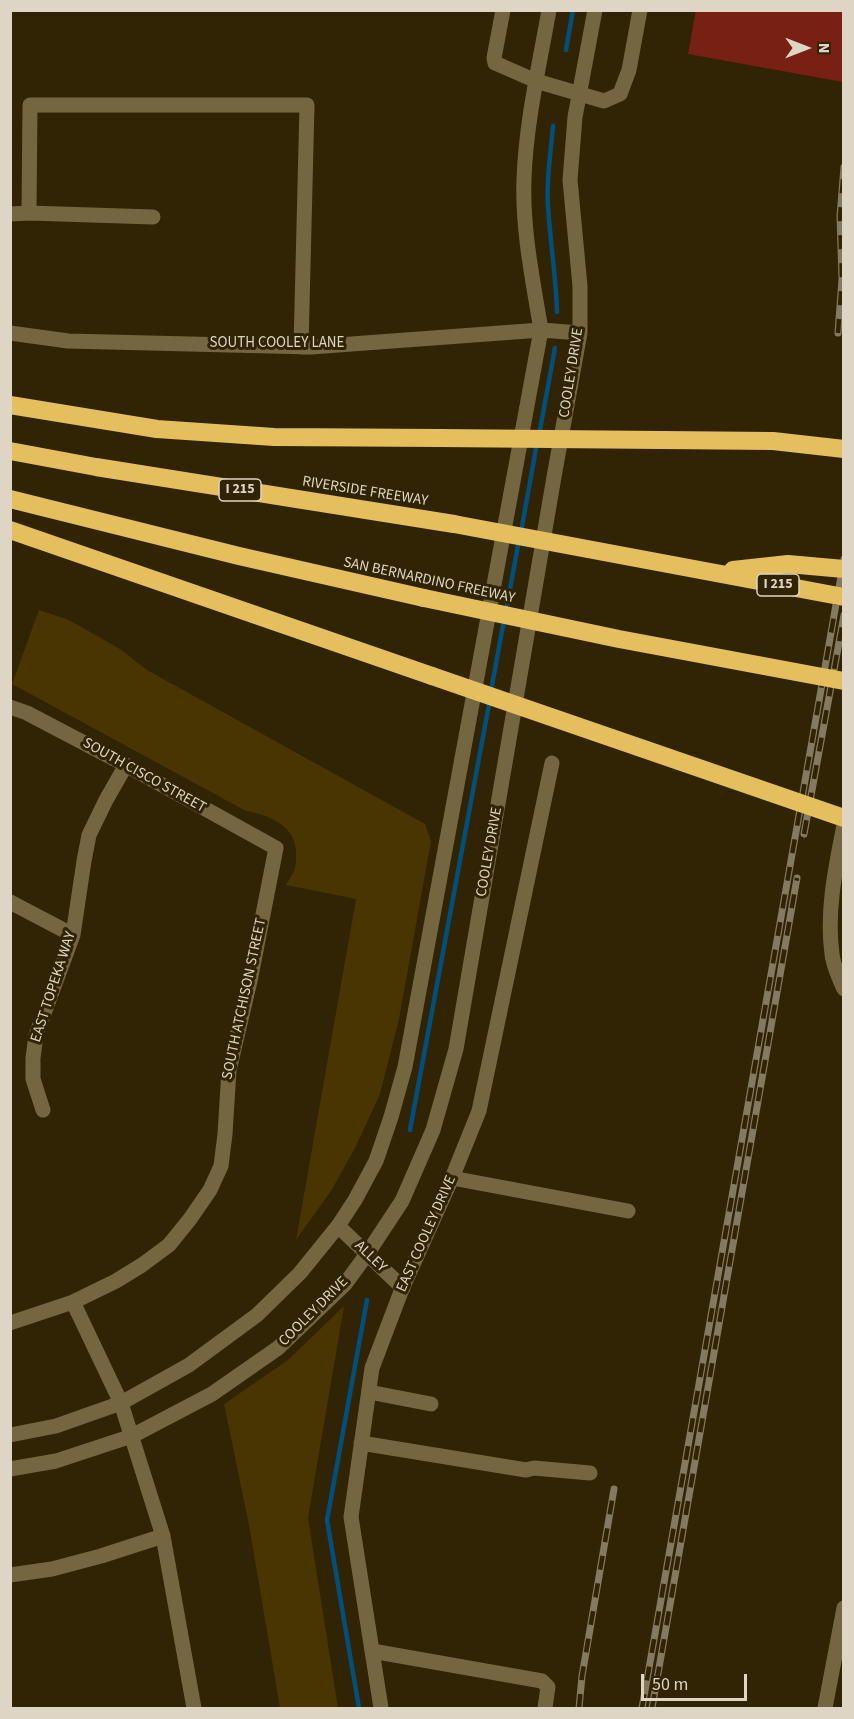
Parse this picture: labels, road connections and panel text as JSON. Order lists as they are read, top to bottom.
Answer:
{
  "streets": {
    "highway": ["I 215", "RIVERSIDE FREEWAY", "SAN BERNARDINO FREEWAY"],
    "street": [
      "SOUTH COOLEY LANE",
      "COOLEY DRIVE",
      "SOUTH CISCO STREET",
      "EAST TOPEKA WAY",
      "SOUTH ATCHISON STREET",
      "EAST COOLEY DRIVE",
      "ALLEY"
    ]
  },
  "crossings": [
    ["SOUTH COOLEY LANE", "COOLEY DRIVE"],
    ["COOLEY DRIVE", "ALLEY"],
    ["I 215", "RIVERSIDE FREEWAY"],
    ["SOUTH CISCO STREET", "EAST TOPEKA WAY"],
    ["SOUTH CISCO STREET", "SOUTH ATCHISON STREET"],
    ["EAST COOLEY DRIVE", "ALLEY"]
  ],
  "scale_bar": "50 m",
  "north": "right"
}
